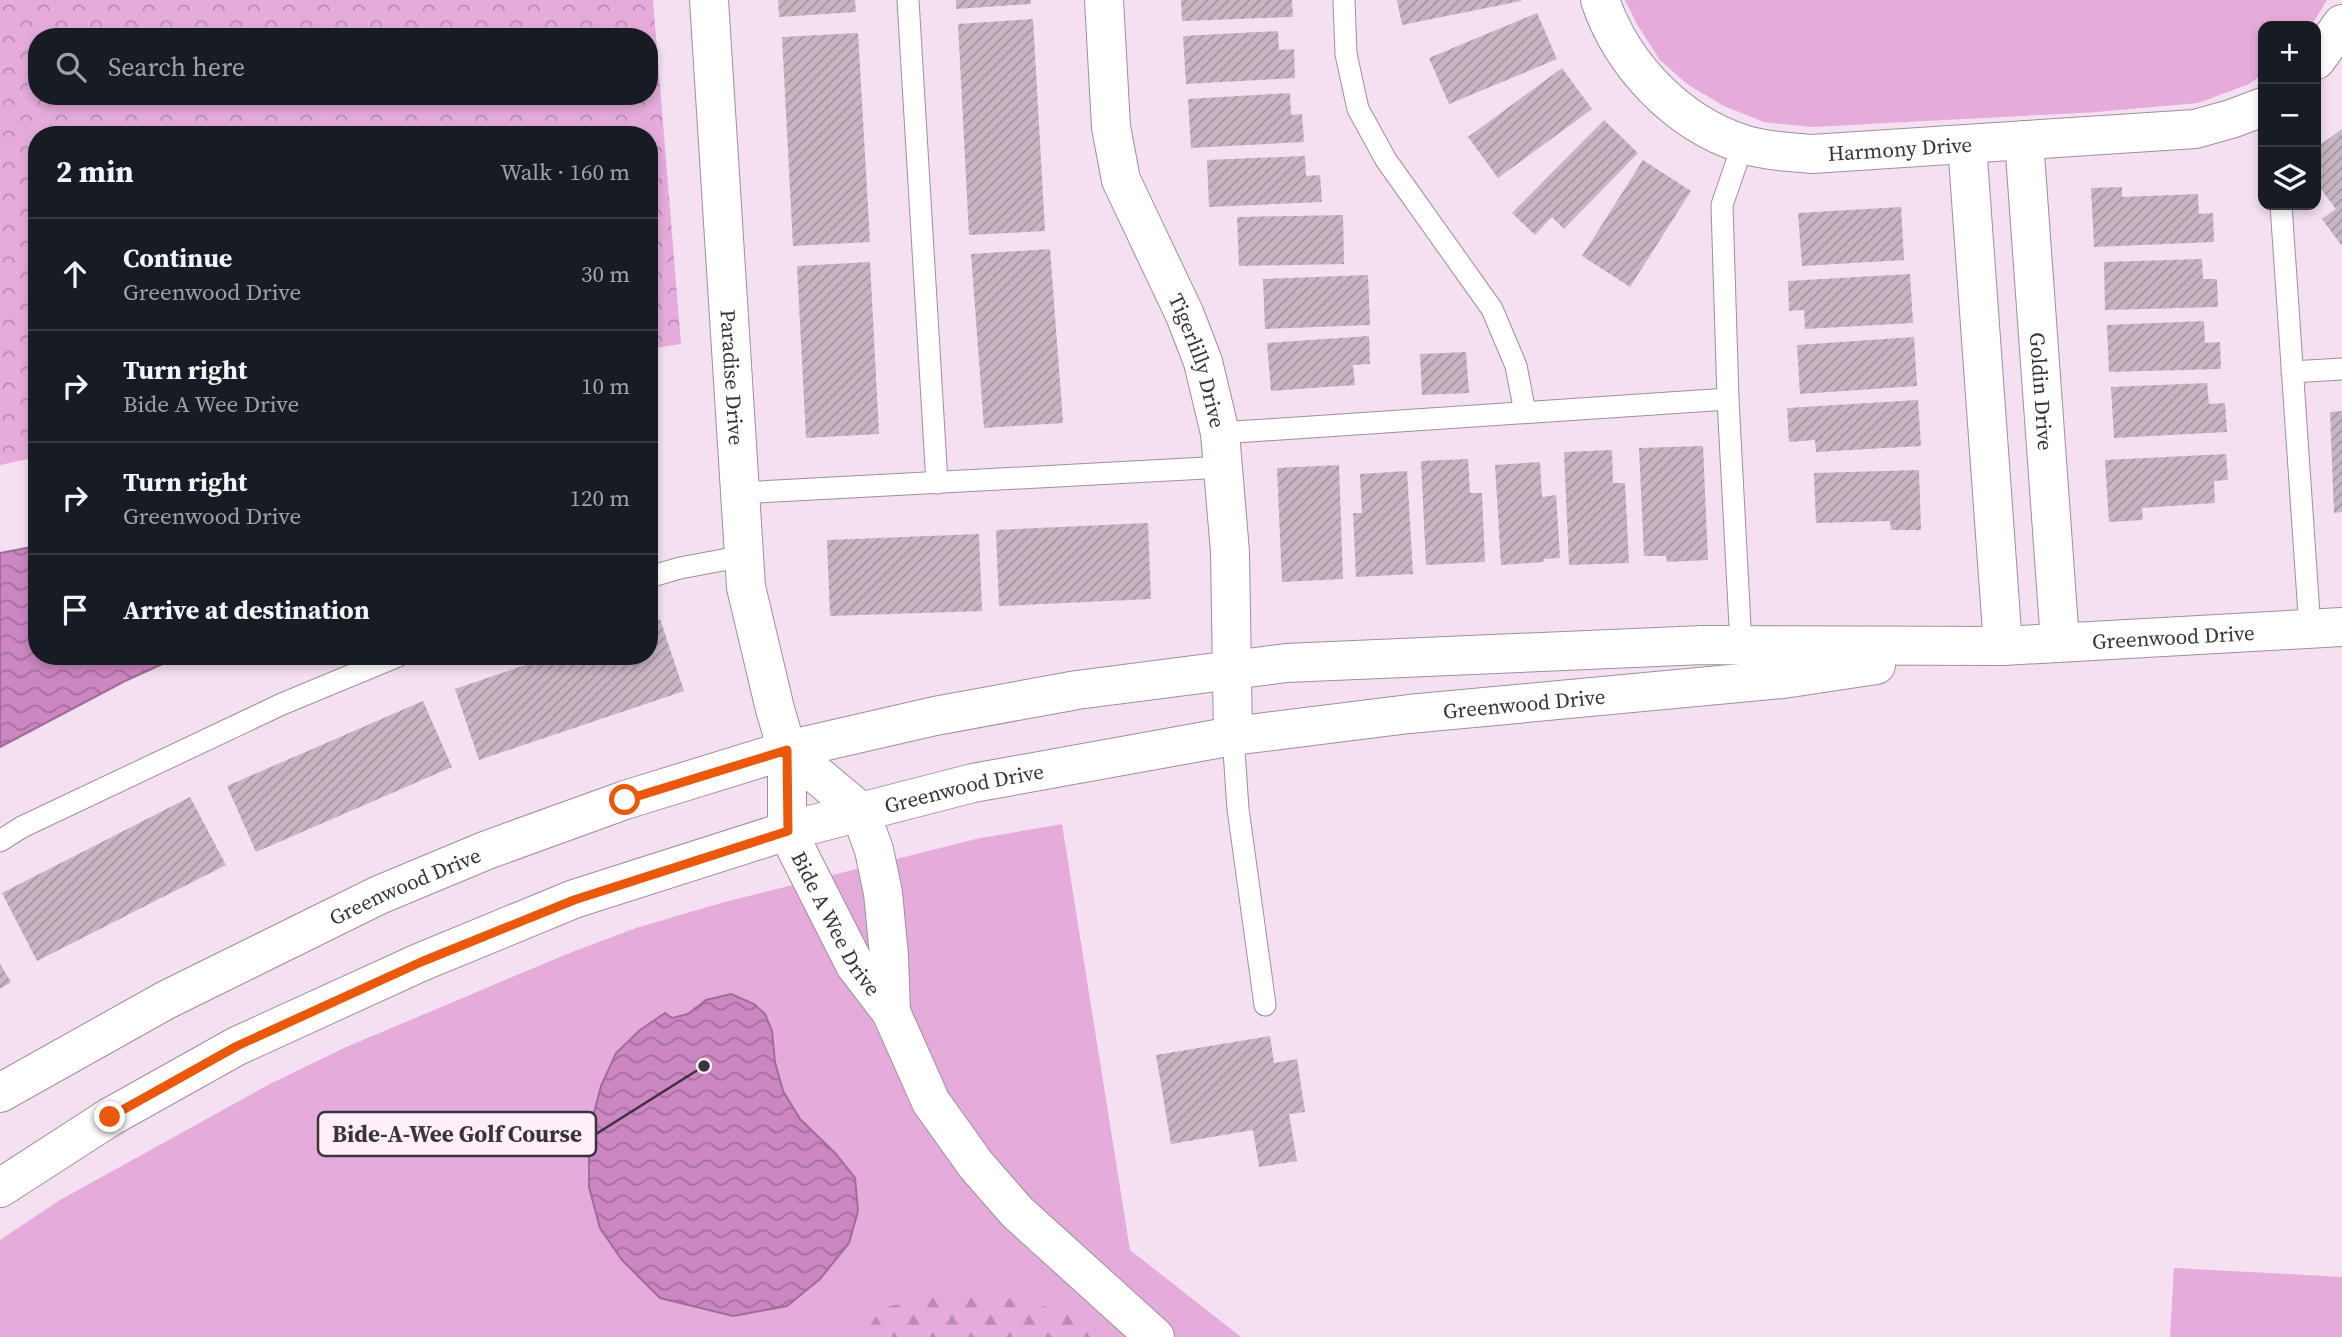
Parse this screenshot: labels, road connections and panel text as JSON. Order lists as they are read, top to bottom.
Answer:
{
  "streets": {
    "street": [
      "Harmony Drive",
      "Tigerlilly Drive",
      "Paradise Drive",
      "Goldin Drive",
      "Greenwood Drive",
      "Bide A Wee Drive"
    ]
  },
  "crossings": [
    ["Harmony Drive", "Goldin Drive"],
    ["Tigerlilly Drive", "Greenwood Drive"],
    ["Paradise Drive", "Greenwood Drive"],
    ["Paradise Drive", "Bide A Wee Drive"],
    ["Goldin Drive", "Greenwood Drive"],
    ["Greenwood Drive", "Bide A Wee Drive"]
  ],
  "places": ["Bide-A-Wee Golf Course"],
  "page": {
    "map_buttons": ["+", "−"],
    "search": "Search here",
    "heading": ["2 min", "Walk · 160 m"],
    "list": [
      ["Continue", "Greenwood Drive", "30 m"],
      ["Turn right", "Bide A Wee Drive", "10 m"],
      ["Turn right", "Greenwood Drive", "120 m"],
      "Arrive at destination"
    ]
  }
}
